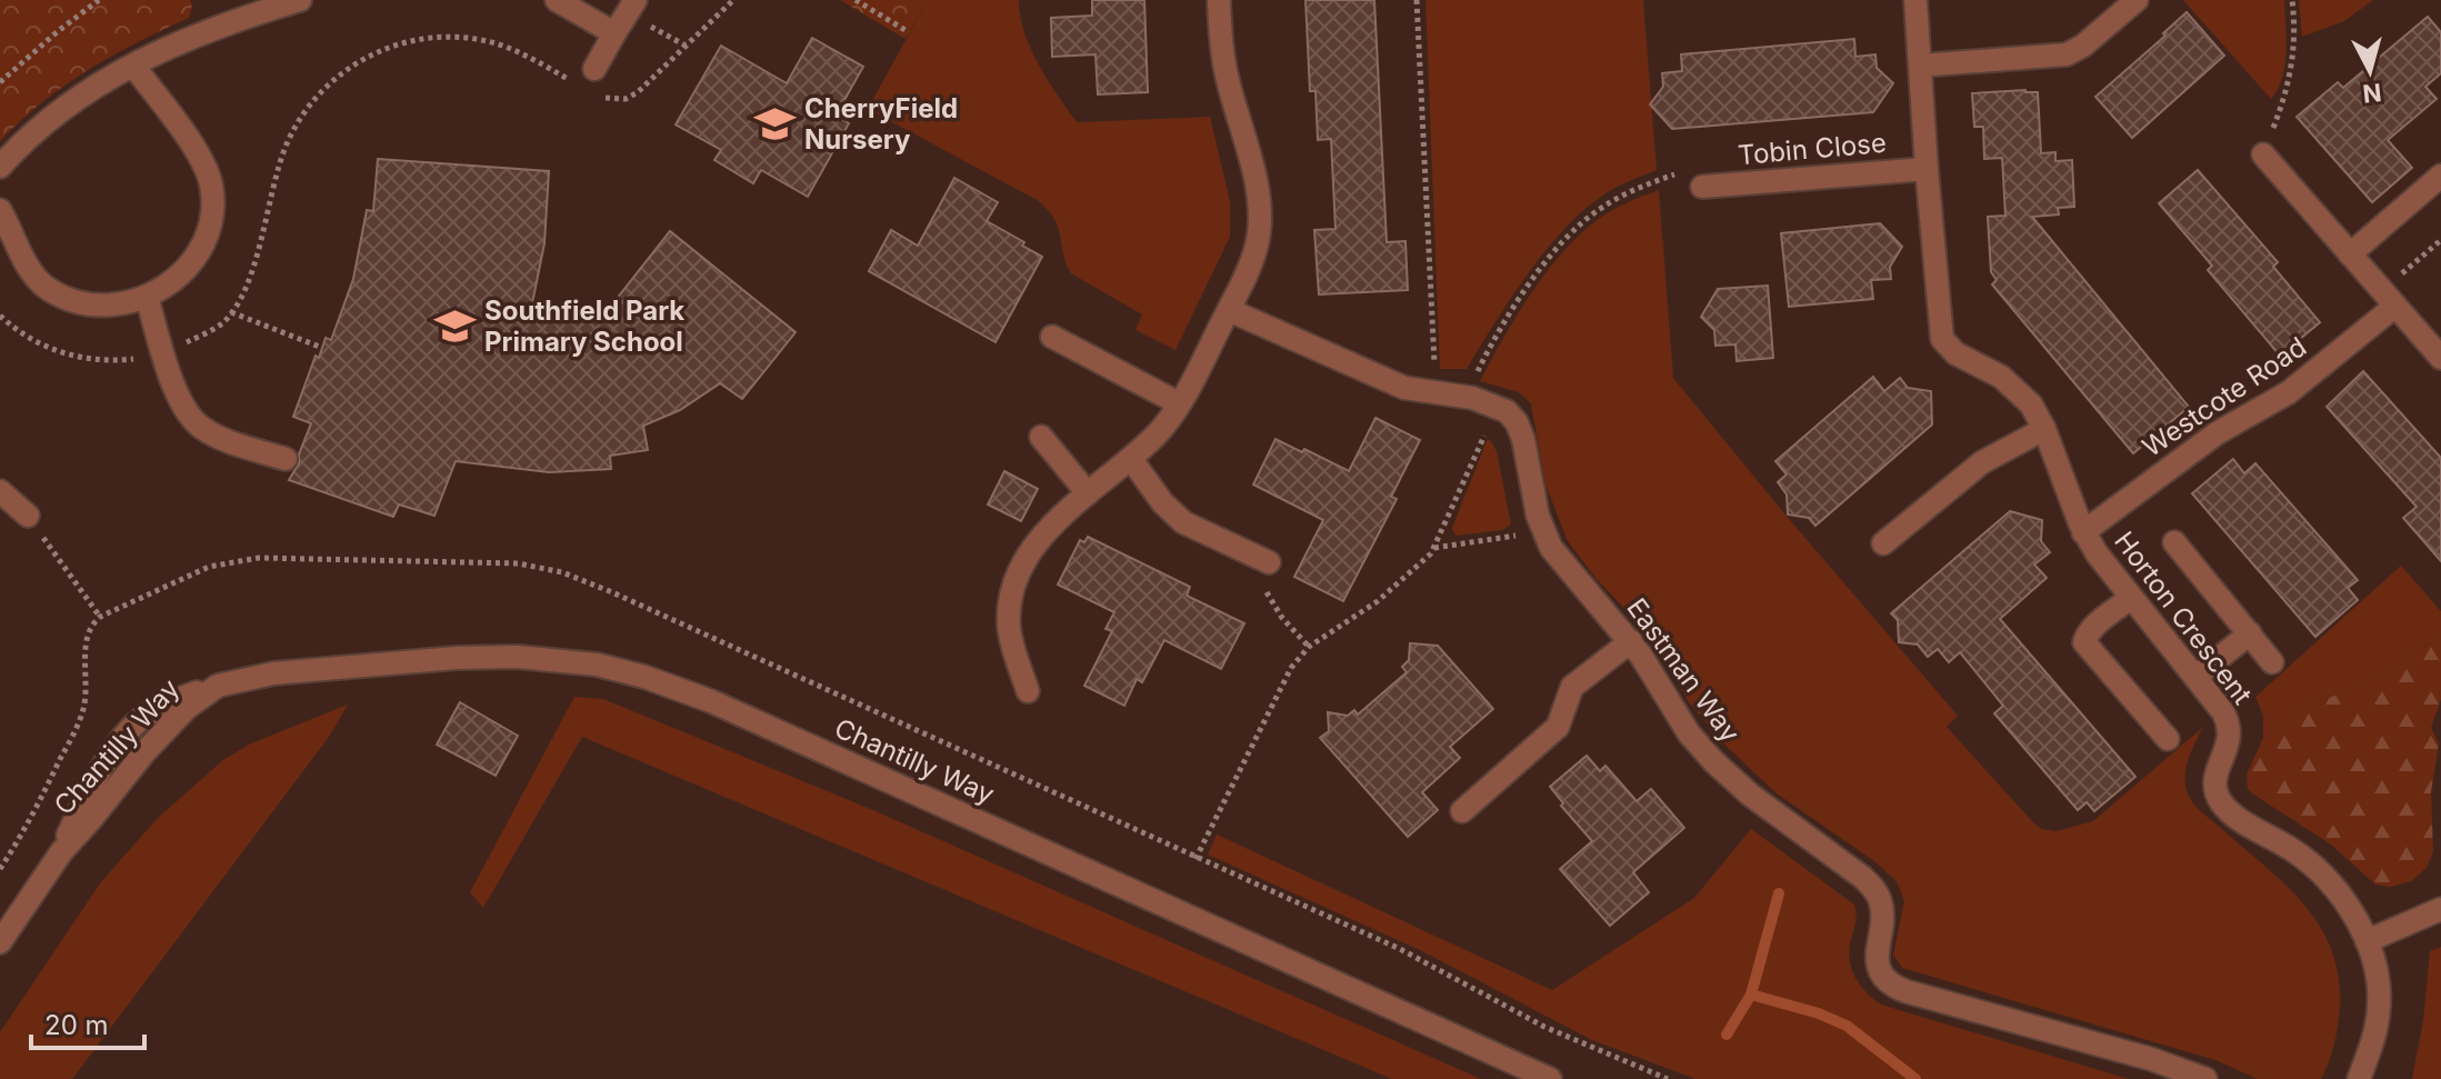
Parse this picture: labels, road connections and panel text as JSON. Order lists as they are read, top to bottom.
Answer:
{
  "streets": {
    "street": [
      "Tobin Close",
      "Westcote Road",
      "Horton Crescent",
      "Eastman Way",
      "Chantilly Way"
    ]
  },
  "crossings": [
    ["Tobin Close", "Horton Crescent"],
    ["Westcote Road", "Horton Crescent"]
  ],
  "places": {
    "school or university": ["CherryField Nursery", "Southfield Park Primary School"]
  },
  "scale_bar": "20 m",
  "north": "bottom"
}
